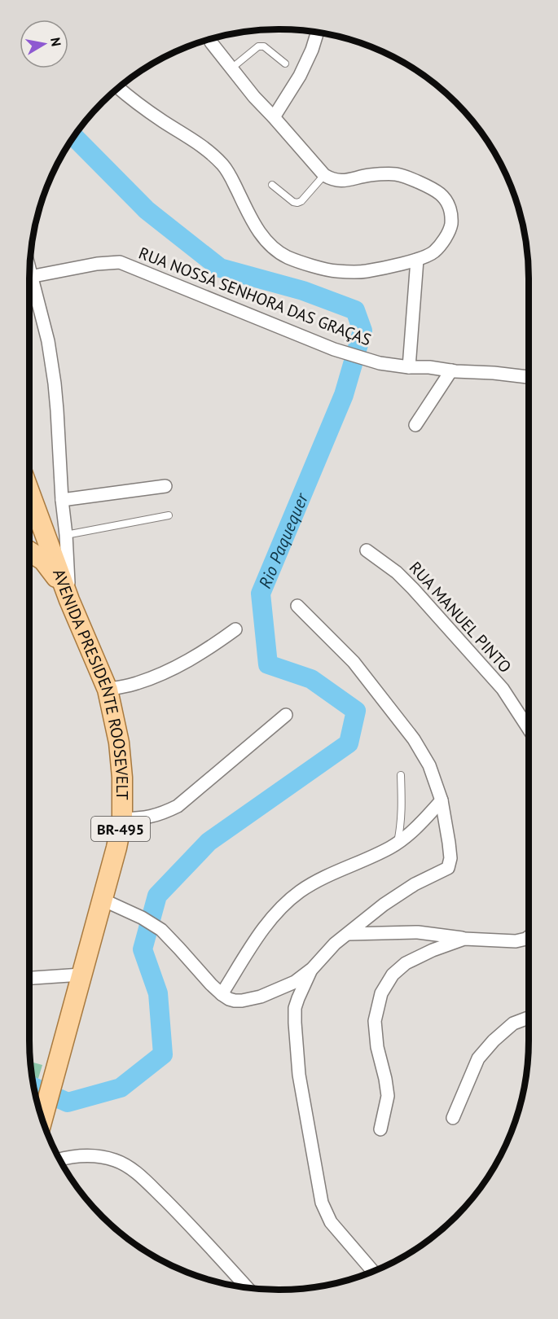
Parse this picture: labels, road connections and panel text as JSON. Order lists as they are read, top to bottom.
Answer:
{
  "streets": {
    "main road": ["AVENIDA PRESIDENTE ROOSEVELT", "BR-495"],
    "street": ["RUA NOSSA SENHORA DAS GRAÇAS", "RUA MANUEL PINTO"]
  },
  "crossings": [
    ["AVENIDA PRESIDENTE ROOSEVELT", "BR-495"]
  ],
  "water": ["Rio Paquequer"],
  "north": "right"
}
